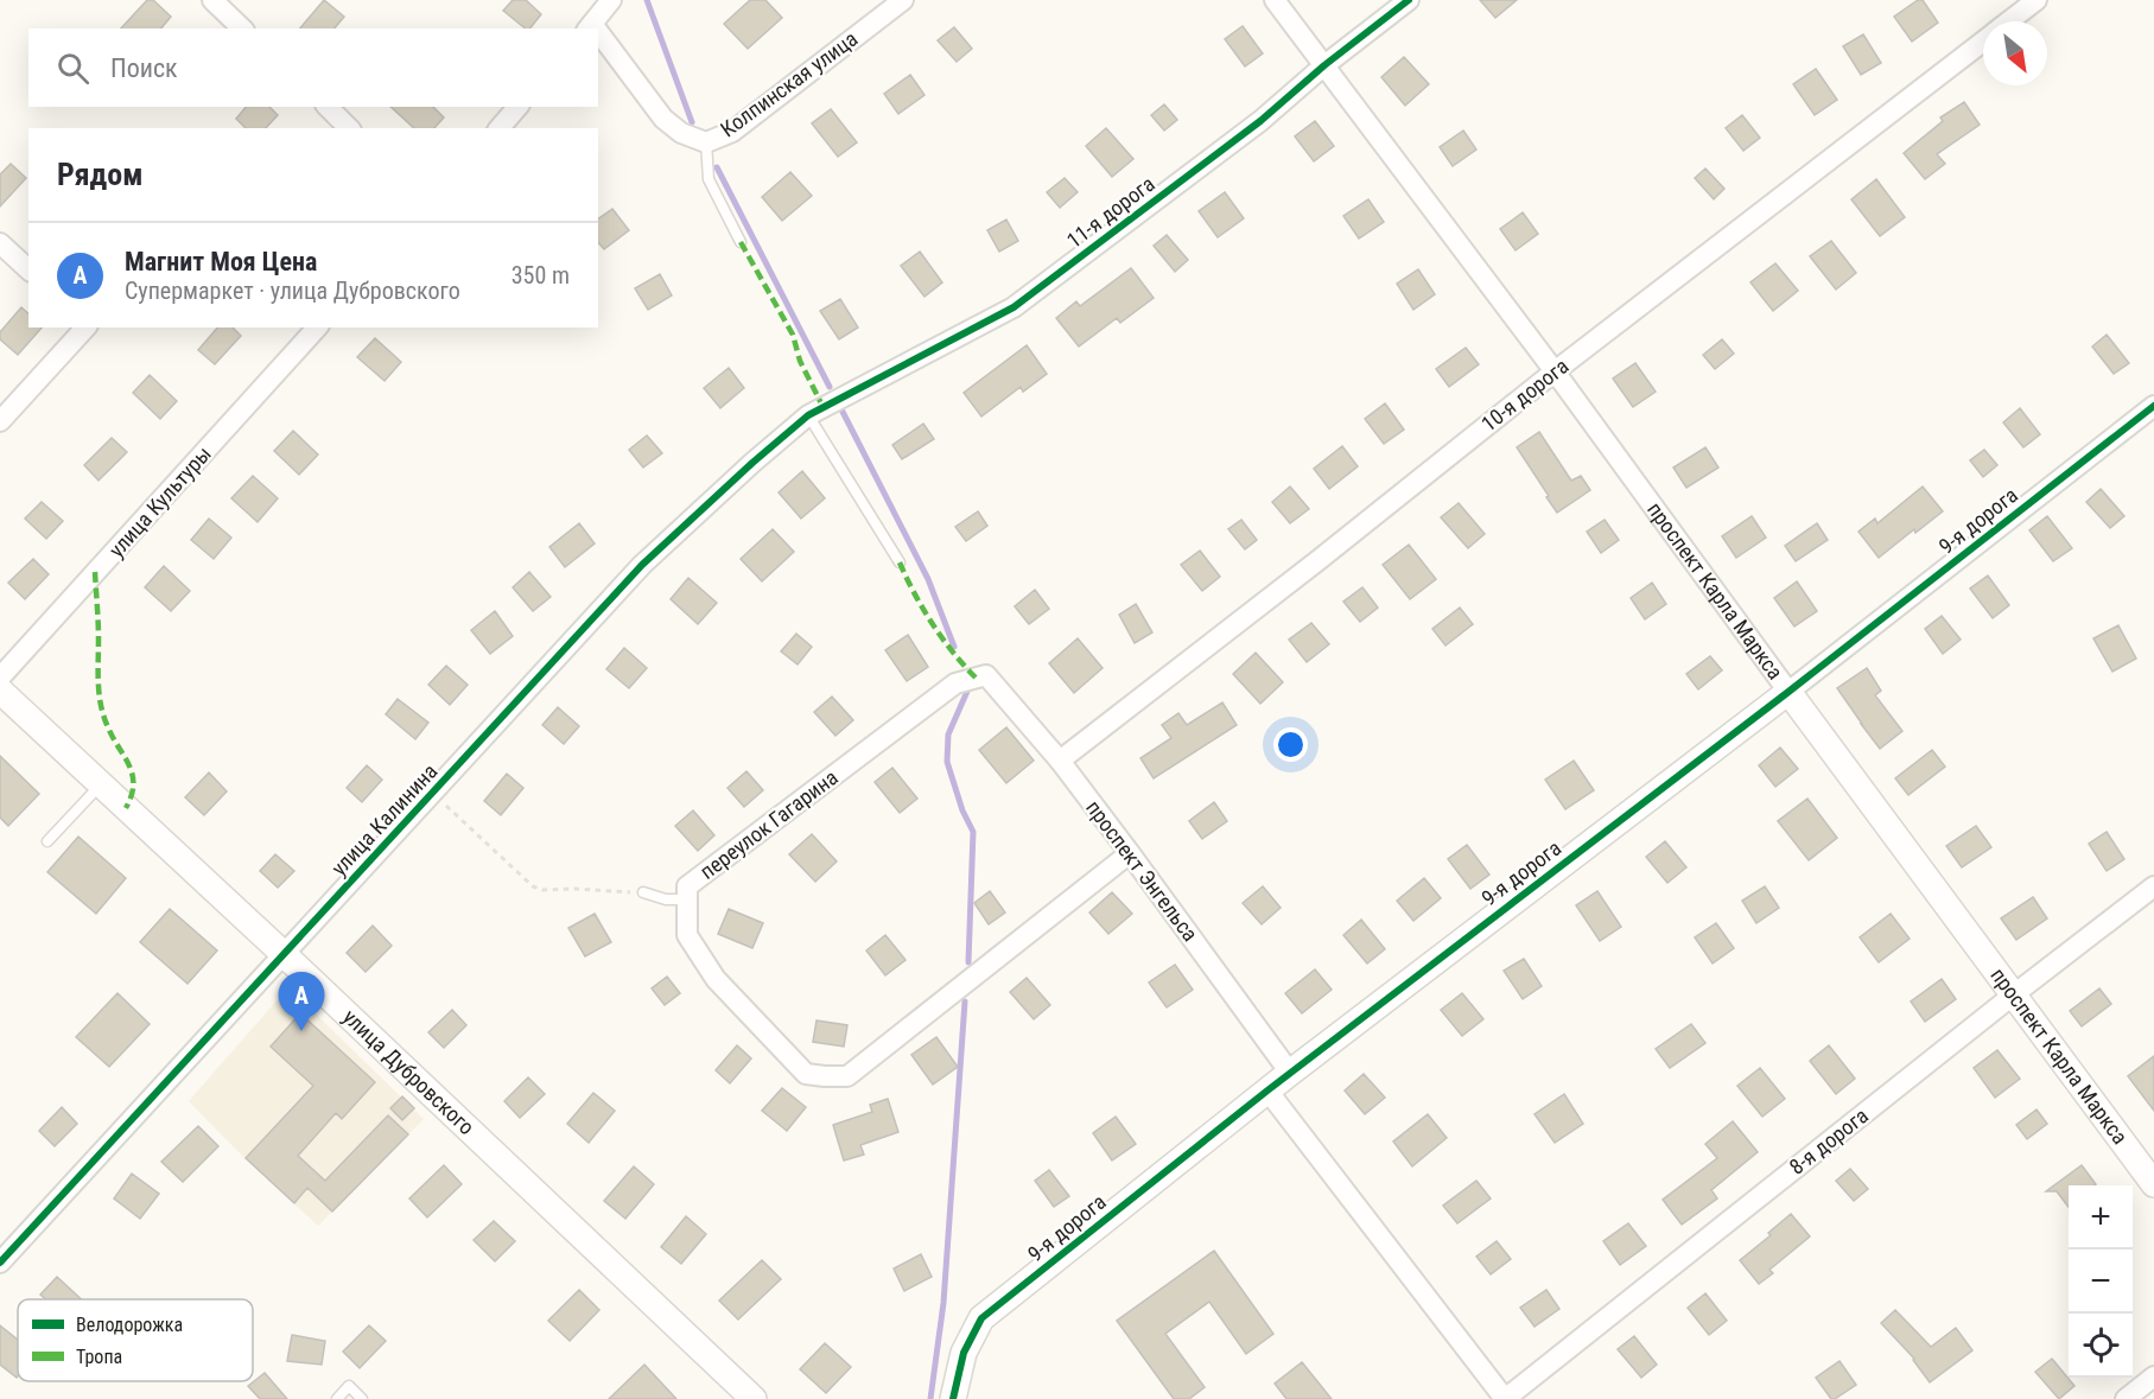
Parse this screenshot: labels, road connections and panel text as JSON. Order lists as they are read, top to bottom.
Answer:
{
  "streets": {
    "street": [
      "Колпинская улица",
      "11-я дорога",
      "10-я дорога",
      "улица Культуры",
      "9-я дорога",
      "проспект Карла Маркса",
      "улица Калинина",
      "переулок Гагарина",
      "проспект Энгельса",
      "улица Дубровского",
      "8-я дорога"
    ]
  },
  "crossings": [
    ["11-я дорога", "проспект Карла Маркса"],
    ["11-я дорога", "улица Калинина"],
    ["10-я дорога", "проспект Карла Маркса"],
    ["10-я дорога", "проспект Энгельса"],
    ["9-я дорога", "проспект Карла Маркса"],
    ["9-я дорога", "проспект Энгельса"],
    ["проспект Карла Маркса", "8-я дорога"],
    ["улица Калинина", "улица Дубровского"],
    ["переулок Гагарина", "проспект Энгельса"]
  ],
  "legend": ["Велодорожка", "Тропа"],
  "north": "bottom right",
  "page": {
    "search": "Поиск",
    "heading": "Рядом",
    "list": [
      {
        "mark": "A",
        "name": "Магнит Моя Цена",
        "note": "Супермаркет · улица Дубровского",
        "value": "350 m"
      }
    ],
    "pins": "A",
    "map_buttons": ["+", "−"]
  }
}
